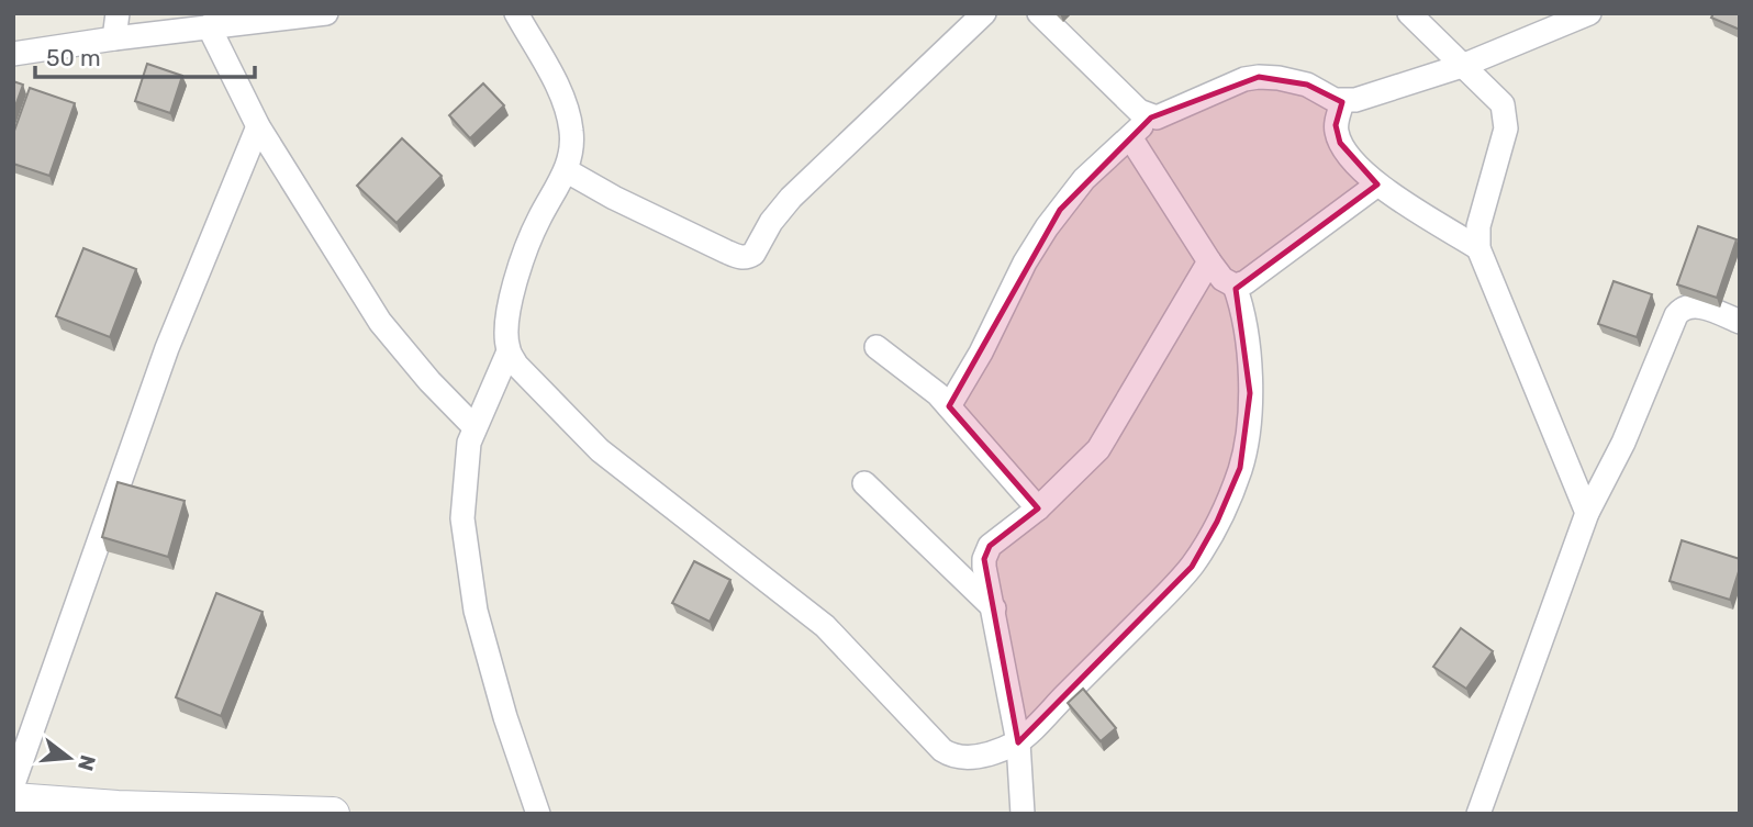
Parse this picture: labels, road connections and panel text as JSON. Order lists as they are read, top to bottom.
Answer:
{
  "scale_bar": "50 m",
  "north": "right"
}
